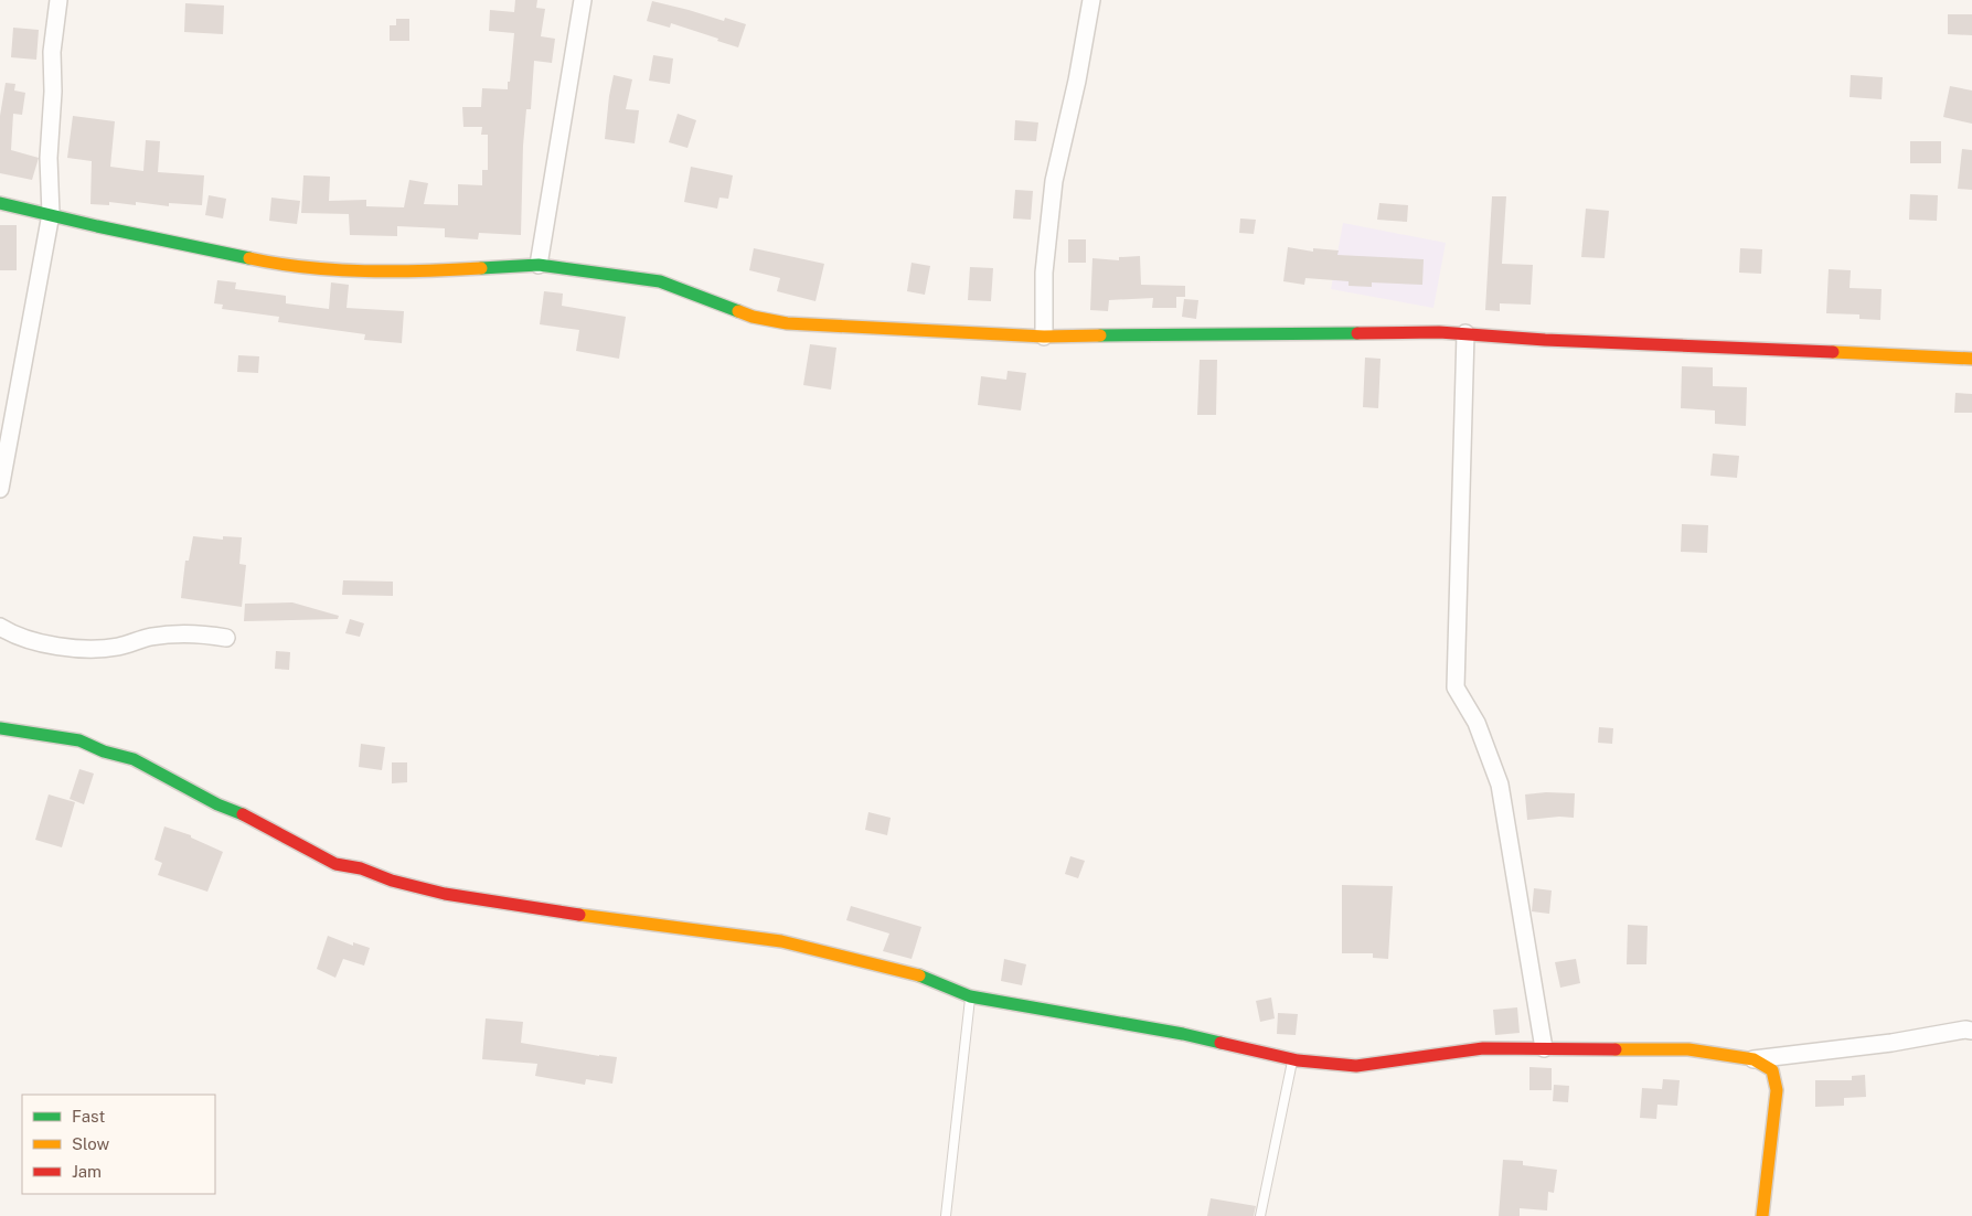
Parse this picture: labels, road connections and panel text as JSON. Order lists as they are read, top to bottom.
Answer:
{
  "legend": ["Fast", "Slow", "Jam"]
}
